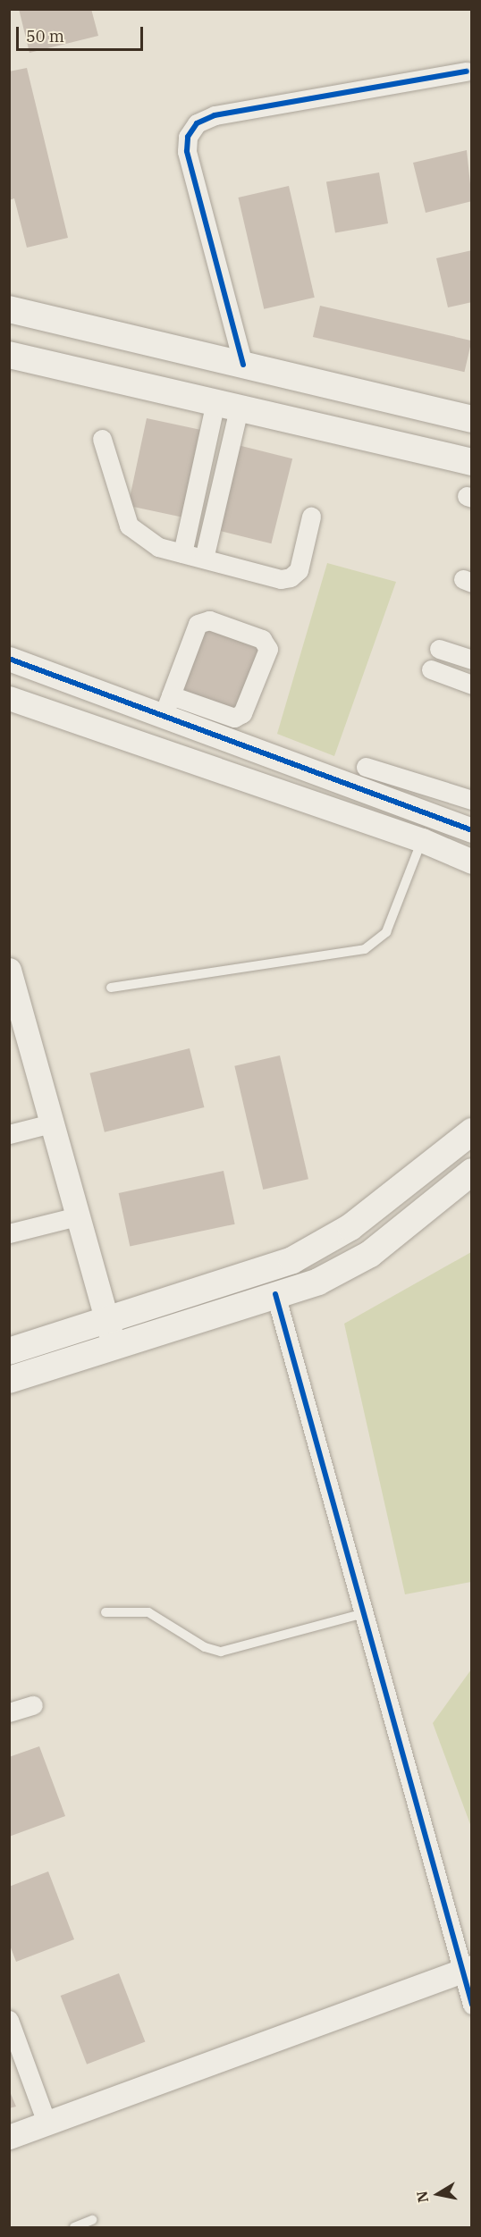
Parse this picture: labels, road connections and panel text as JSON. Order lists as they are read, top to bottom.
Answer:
{
  "scale_bar": "50 m",
  "north": "left"
}
